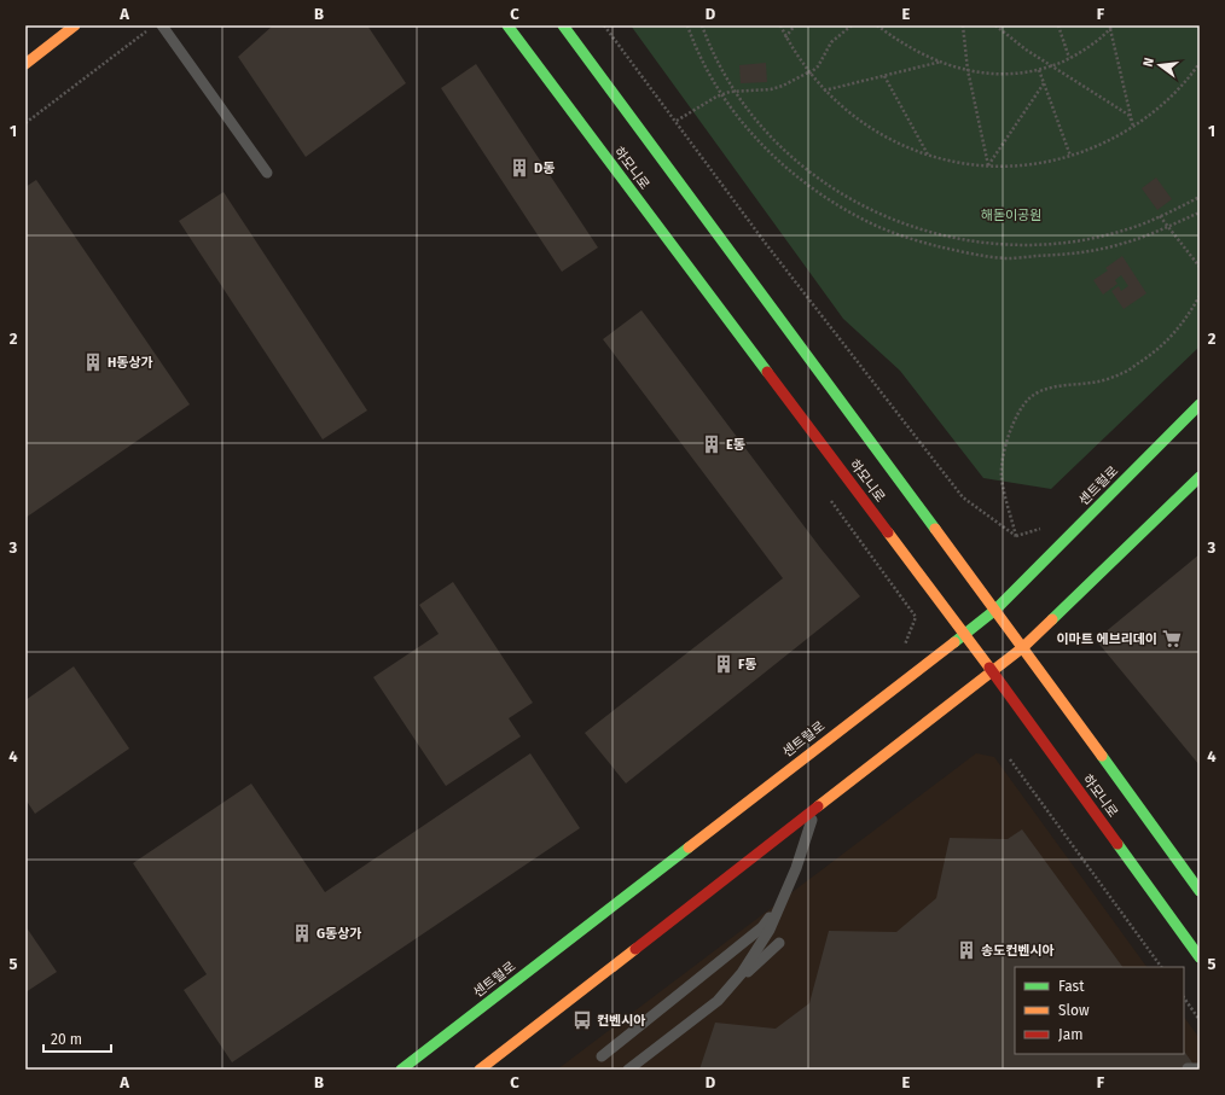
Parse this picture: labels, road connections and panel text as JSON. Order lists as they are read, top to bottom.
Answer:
{
  "streets": {
    "street": ["하모니로", "센트럴로"]
  },
  "crossings": [
    ["하모니로", "센트럴로"]
  ],
  "parks": ["해돋이공원"],
  "places": {
    "building": [
      "D동",
      "H동상가",
      "E동",
      "F동",
      "G동상가",
      "송도컨벤시아"
    ],
    "supermarket": ["이마트 에브리데이"],
    "bus stop": ["컨벤시아"]
  },
  "legend": ["Fast", "Slow", "Jam"],
  "scale_bar": "20 m",
  "north": "left",
  "grid": {
    "columns": [
      "A",
      "B",
      "C",
      "D",
      "E",
      "F"
    ],
    "rows": [
      "1",
      "2",
      "3",
      "4",
      "5"
    ]
  }
}
